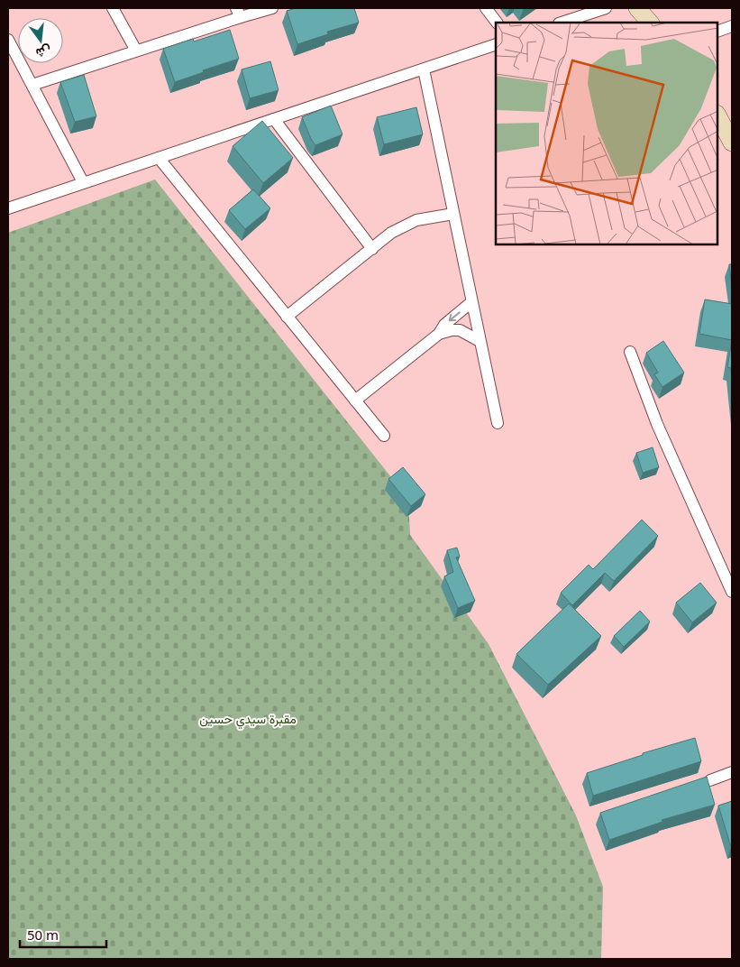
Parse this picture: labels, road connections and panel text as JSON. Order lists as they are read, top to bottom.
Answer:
{
  "parks": ["مقبرة سيدي حسين"],
  "scale_bar": "50 m",
  "north": "bottom"
}
